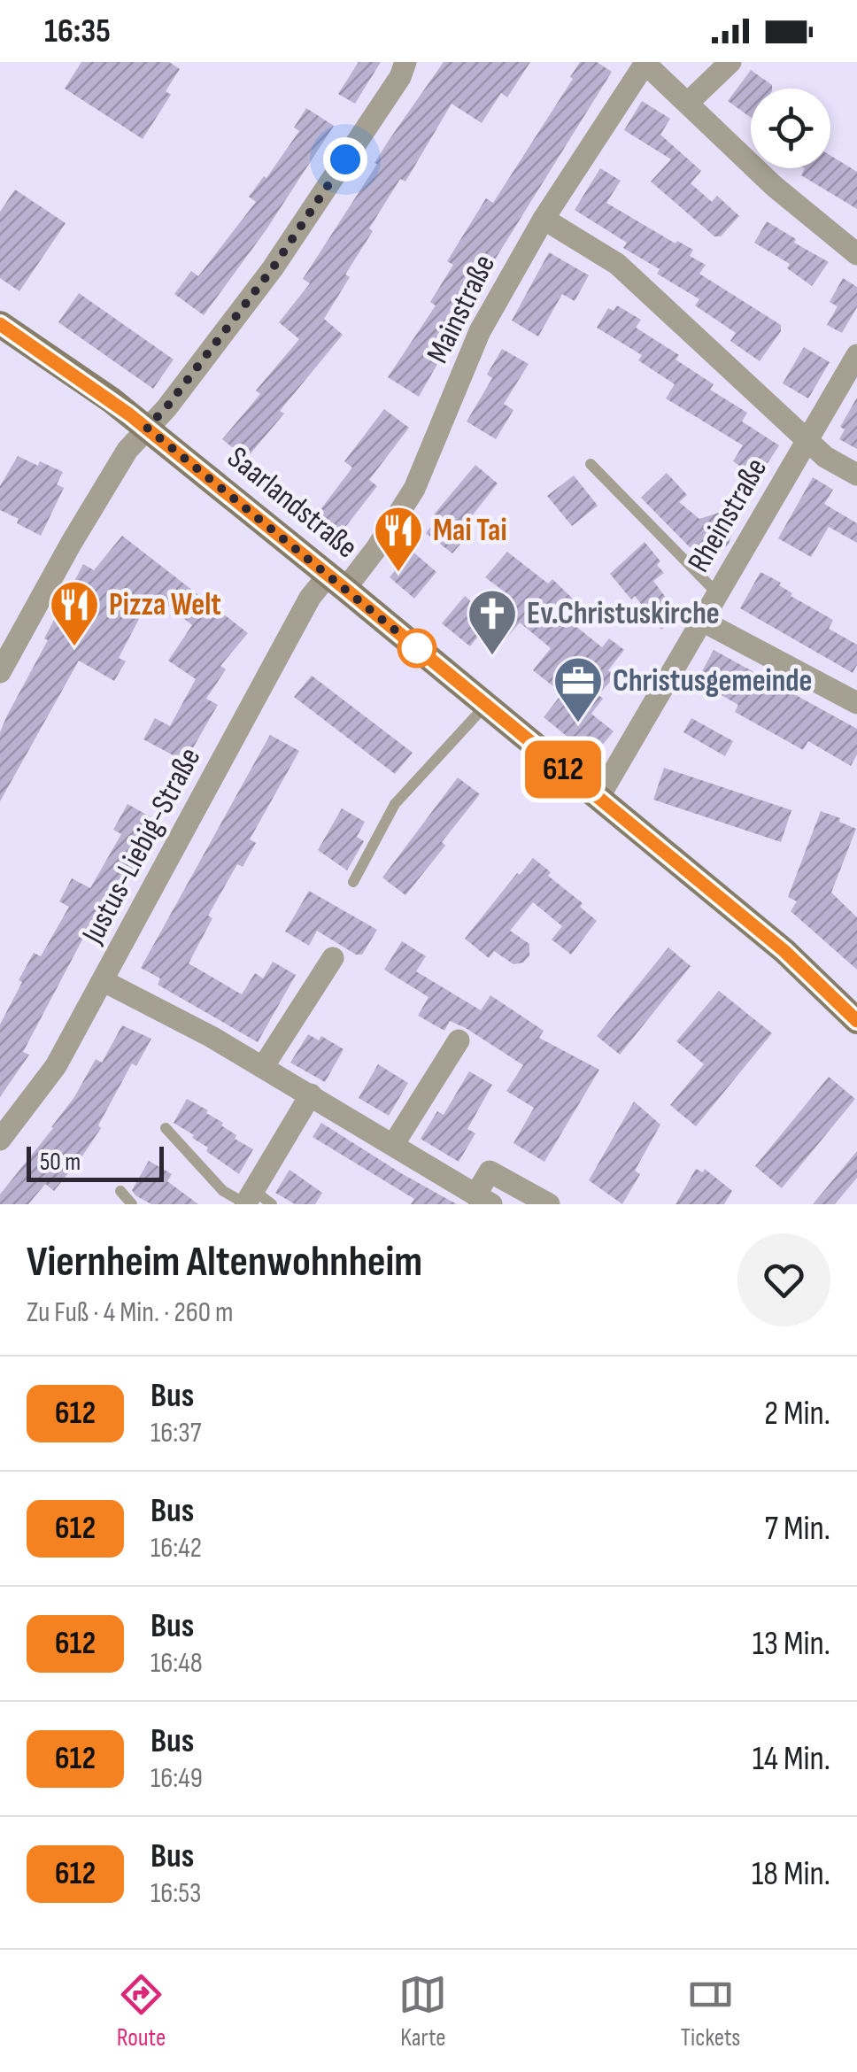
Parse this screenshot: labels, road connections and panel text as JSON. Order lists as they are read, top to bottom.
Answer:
{
  "streets": {
    "street": [
      "Mainstraße",
      "Saarlandstraße",
      "Rheinstraße",
      "Justus-Liebig-Straße"
    ]
  },
  "crossings": [
    ["Mainstraße", "Saarlandstraße"],
    ["Mainstraße", "Justus-Liebig-Straße"],
    ["Saarlandstraße", "Rheinstraße"],
    ["Saarlandstraße", "Justus-Liebig-Straße"]
  ],
  "places": {
    "restaurant": ["Mai Tai", "Pizza Welt"],
    "church": ["Ev.Christuskirche"],
    "office": ["Christusgemeinde"]
  },
  "lines": ["bus line 612"],
  "scale_bar": "50 m",
  "page": {
    "status": "16:35",
    "on_map": "612",
    "scale": "50 m",
    "heading": ["Viernheim Altenwohnheim", "Zu Fuß · 4 Min. · 260 m"],
    "list": [
      {
        "mark": "612",
        "name": "Bus",
        "note": "16:37",
        "value": "2 Min."
      },
      {
        "mark": "612",
        "name": "Bus",
        "note": "16:42",
        "value": "7 Min."
      },
      {
        "mark": "612",
        "name": "Bus",
        "note": "16:48",
        "value": "13 Min."
      },
      {
        "mark": "612",
        "name": "Bus",
        "note": "16:49",
        "value": "14 Min."
      },
      {
        "mark": "612",
        "name": "Bus",
        "note": "16:53",
        "value": "18 Min."
      }
    ],
    "tabs": ["Route", "Karte", "Tickets"]
  }
}
